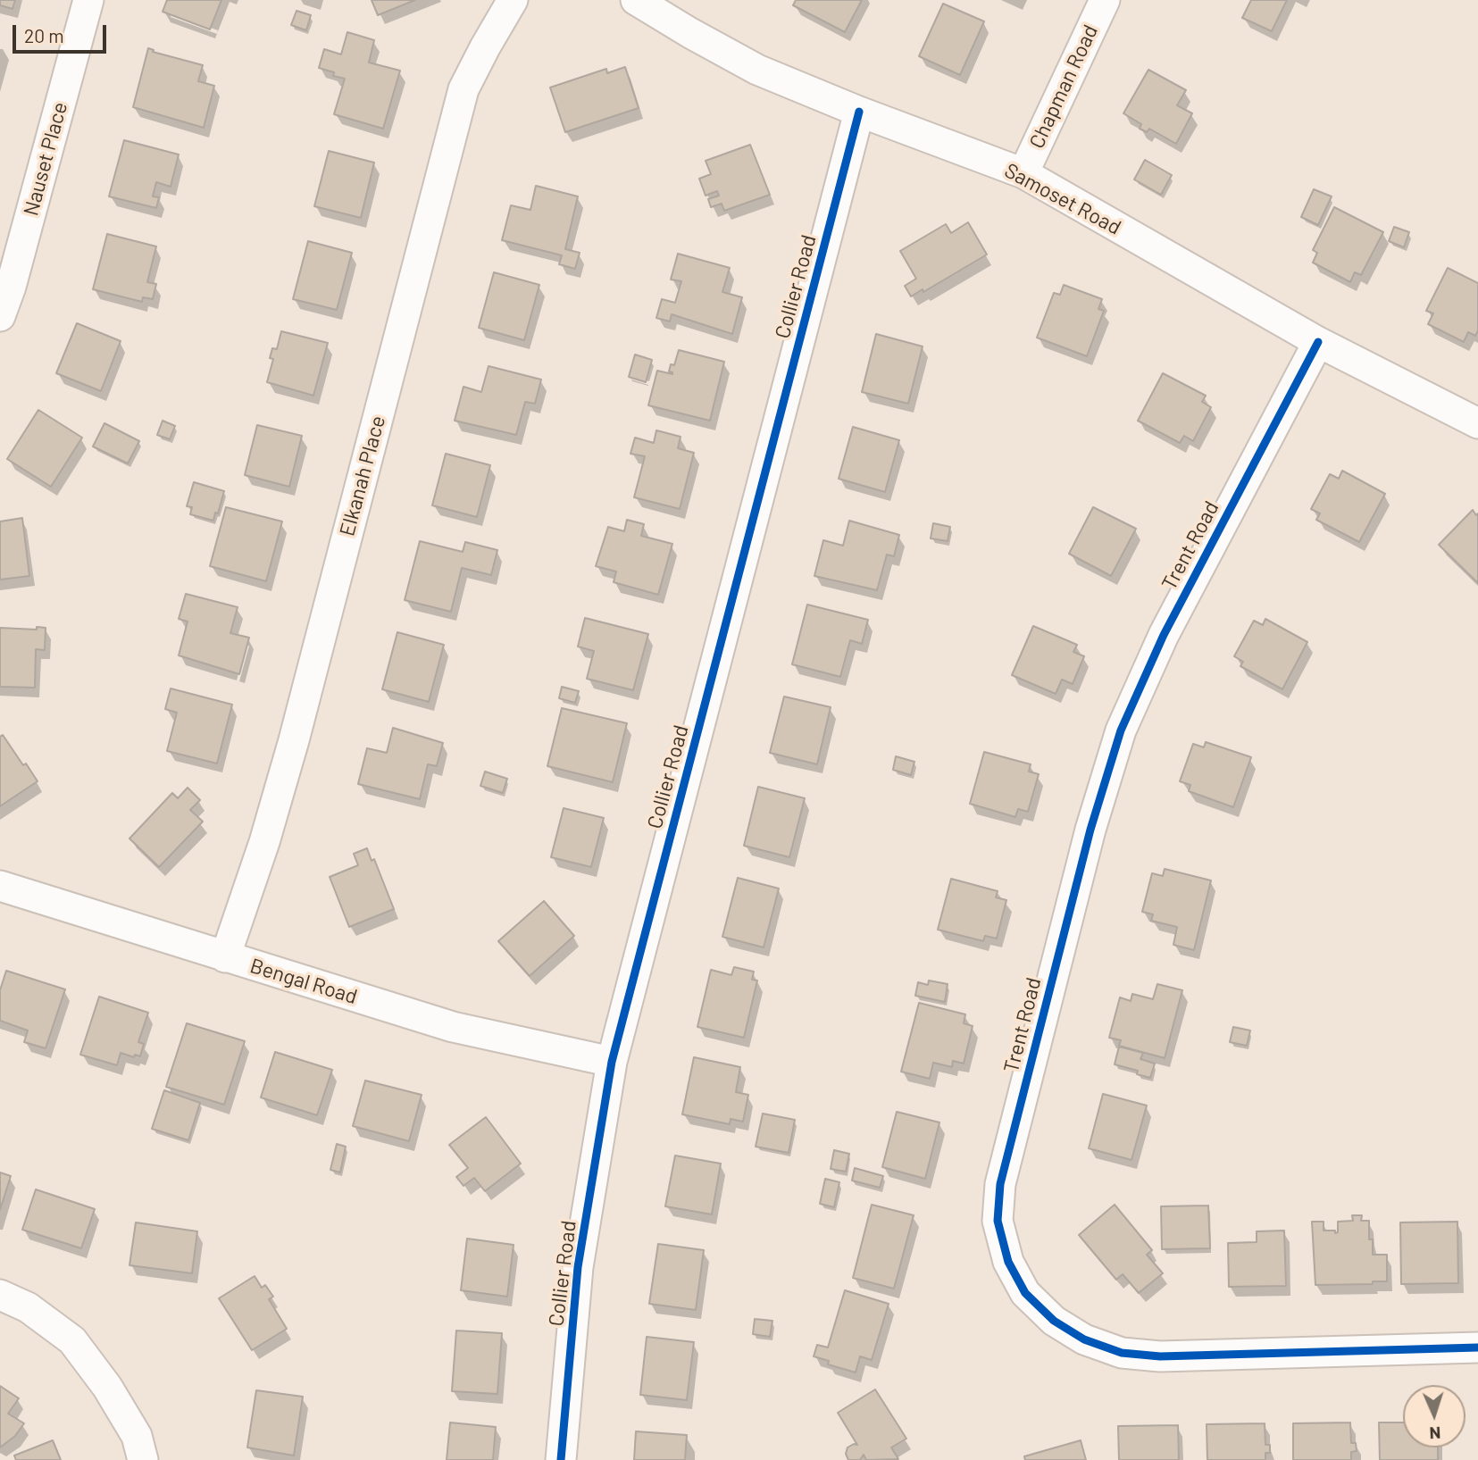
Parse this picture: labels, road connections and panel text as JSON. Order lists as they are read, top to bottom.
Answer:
{
  "streets": {
    "street": [
      "Chapman Road",
      "Nauset Place",
      "Samoset Road",
      "Collier Road",
      "Elkanah Place",
      "Trent Road",
      "Bengal Road"
    ]
  },
  "crossings": [
    ["Chapman Road", "Samoset Road"],
    ["Samoset Road", "Collier Road"],
    ["Samoset Road", "Trent Road"],
    ["Collier Road", "Bengal Road"],
    ["Elkanah Place", "Bengal Road"]
  ],
  "scale_bar": "20 m",
  "north": "bottom"
}
